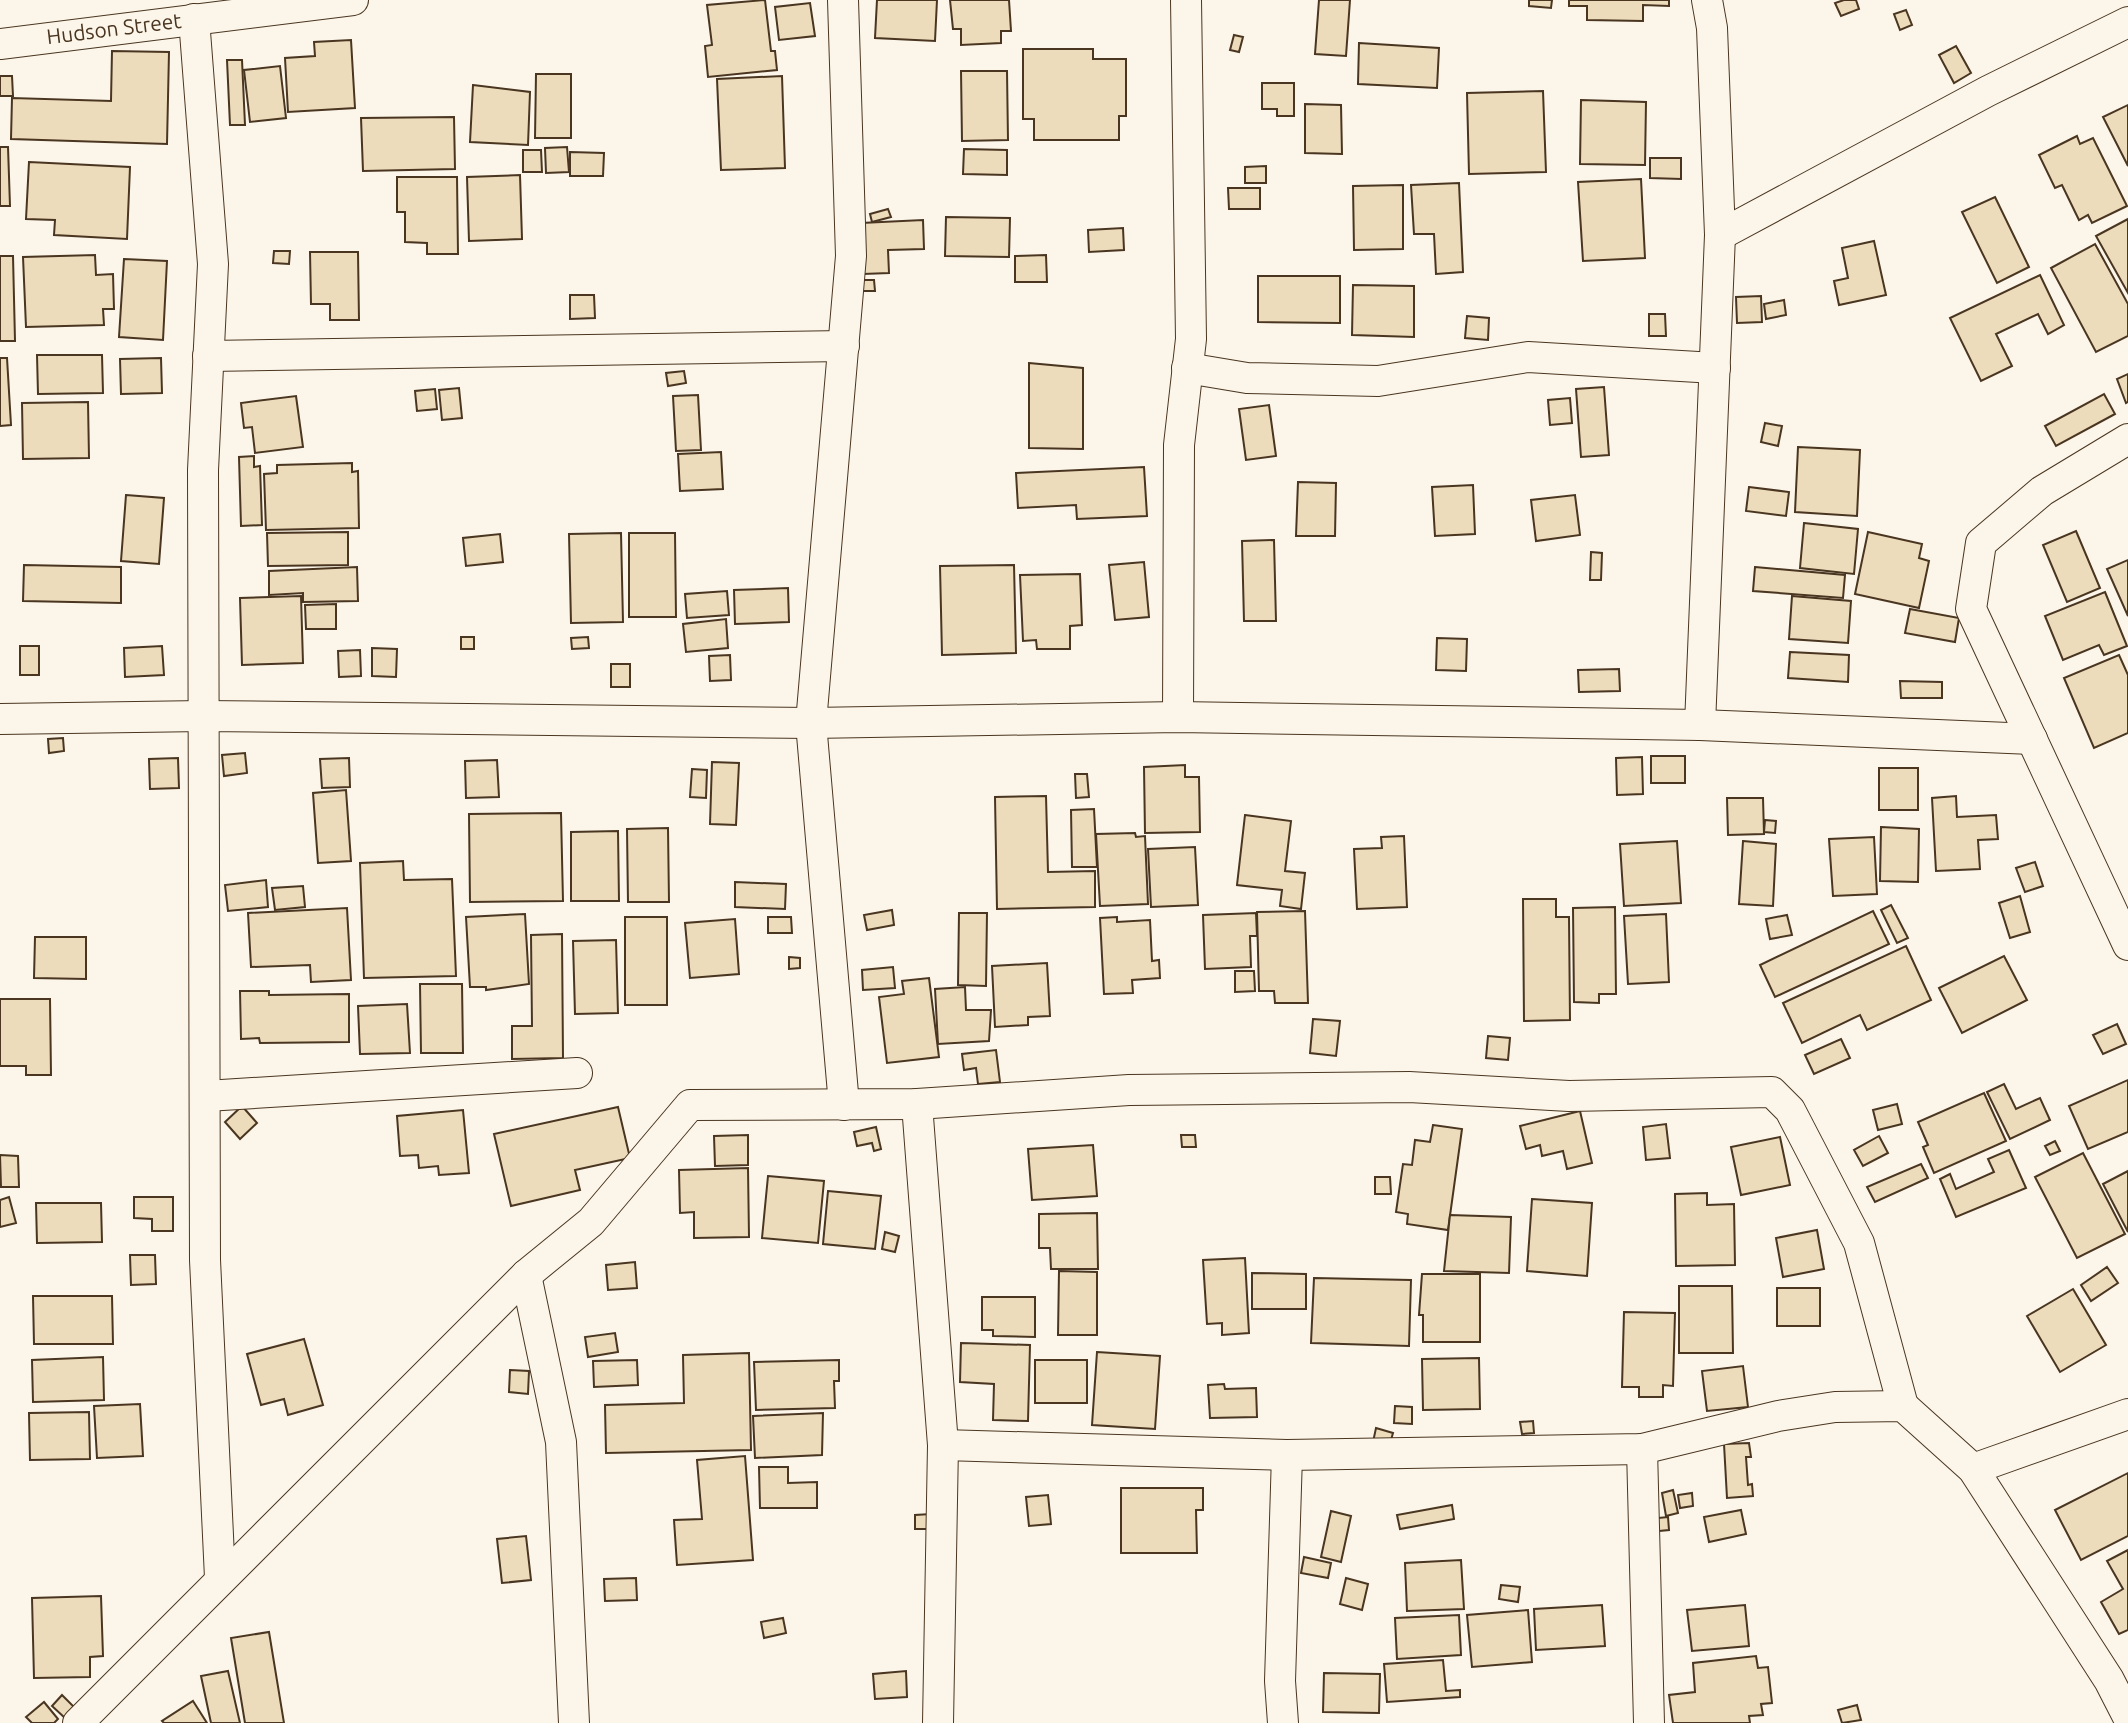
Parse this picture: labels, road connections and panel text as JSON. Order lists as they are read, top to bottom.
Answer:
{
  "streets": {
    "street": ["Hudson Street"]
  }
}
